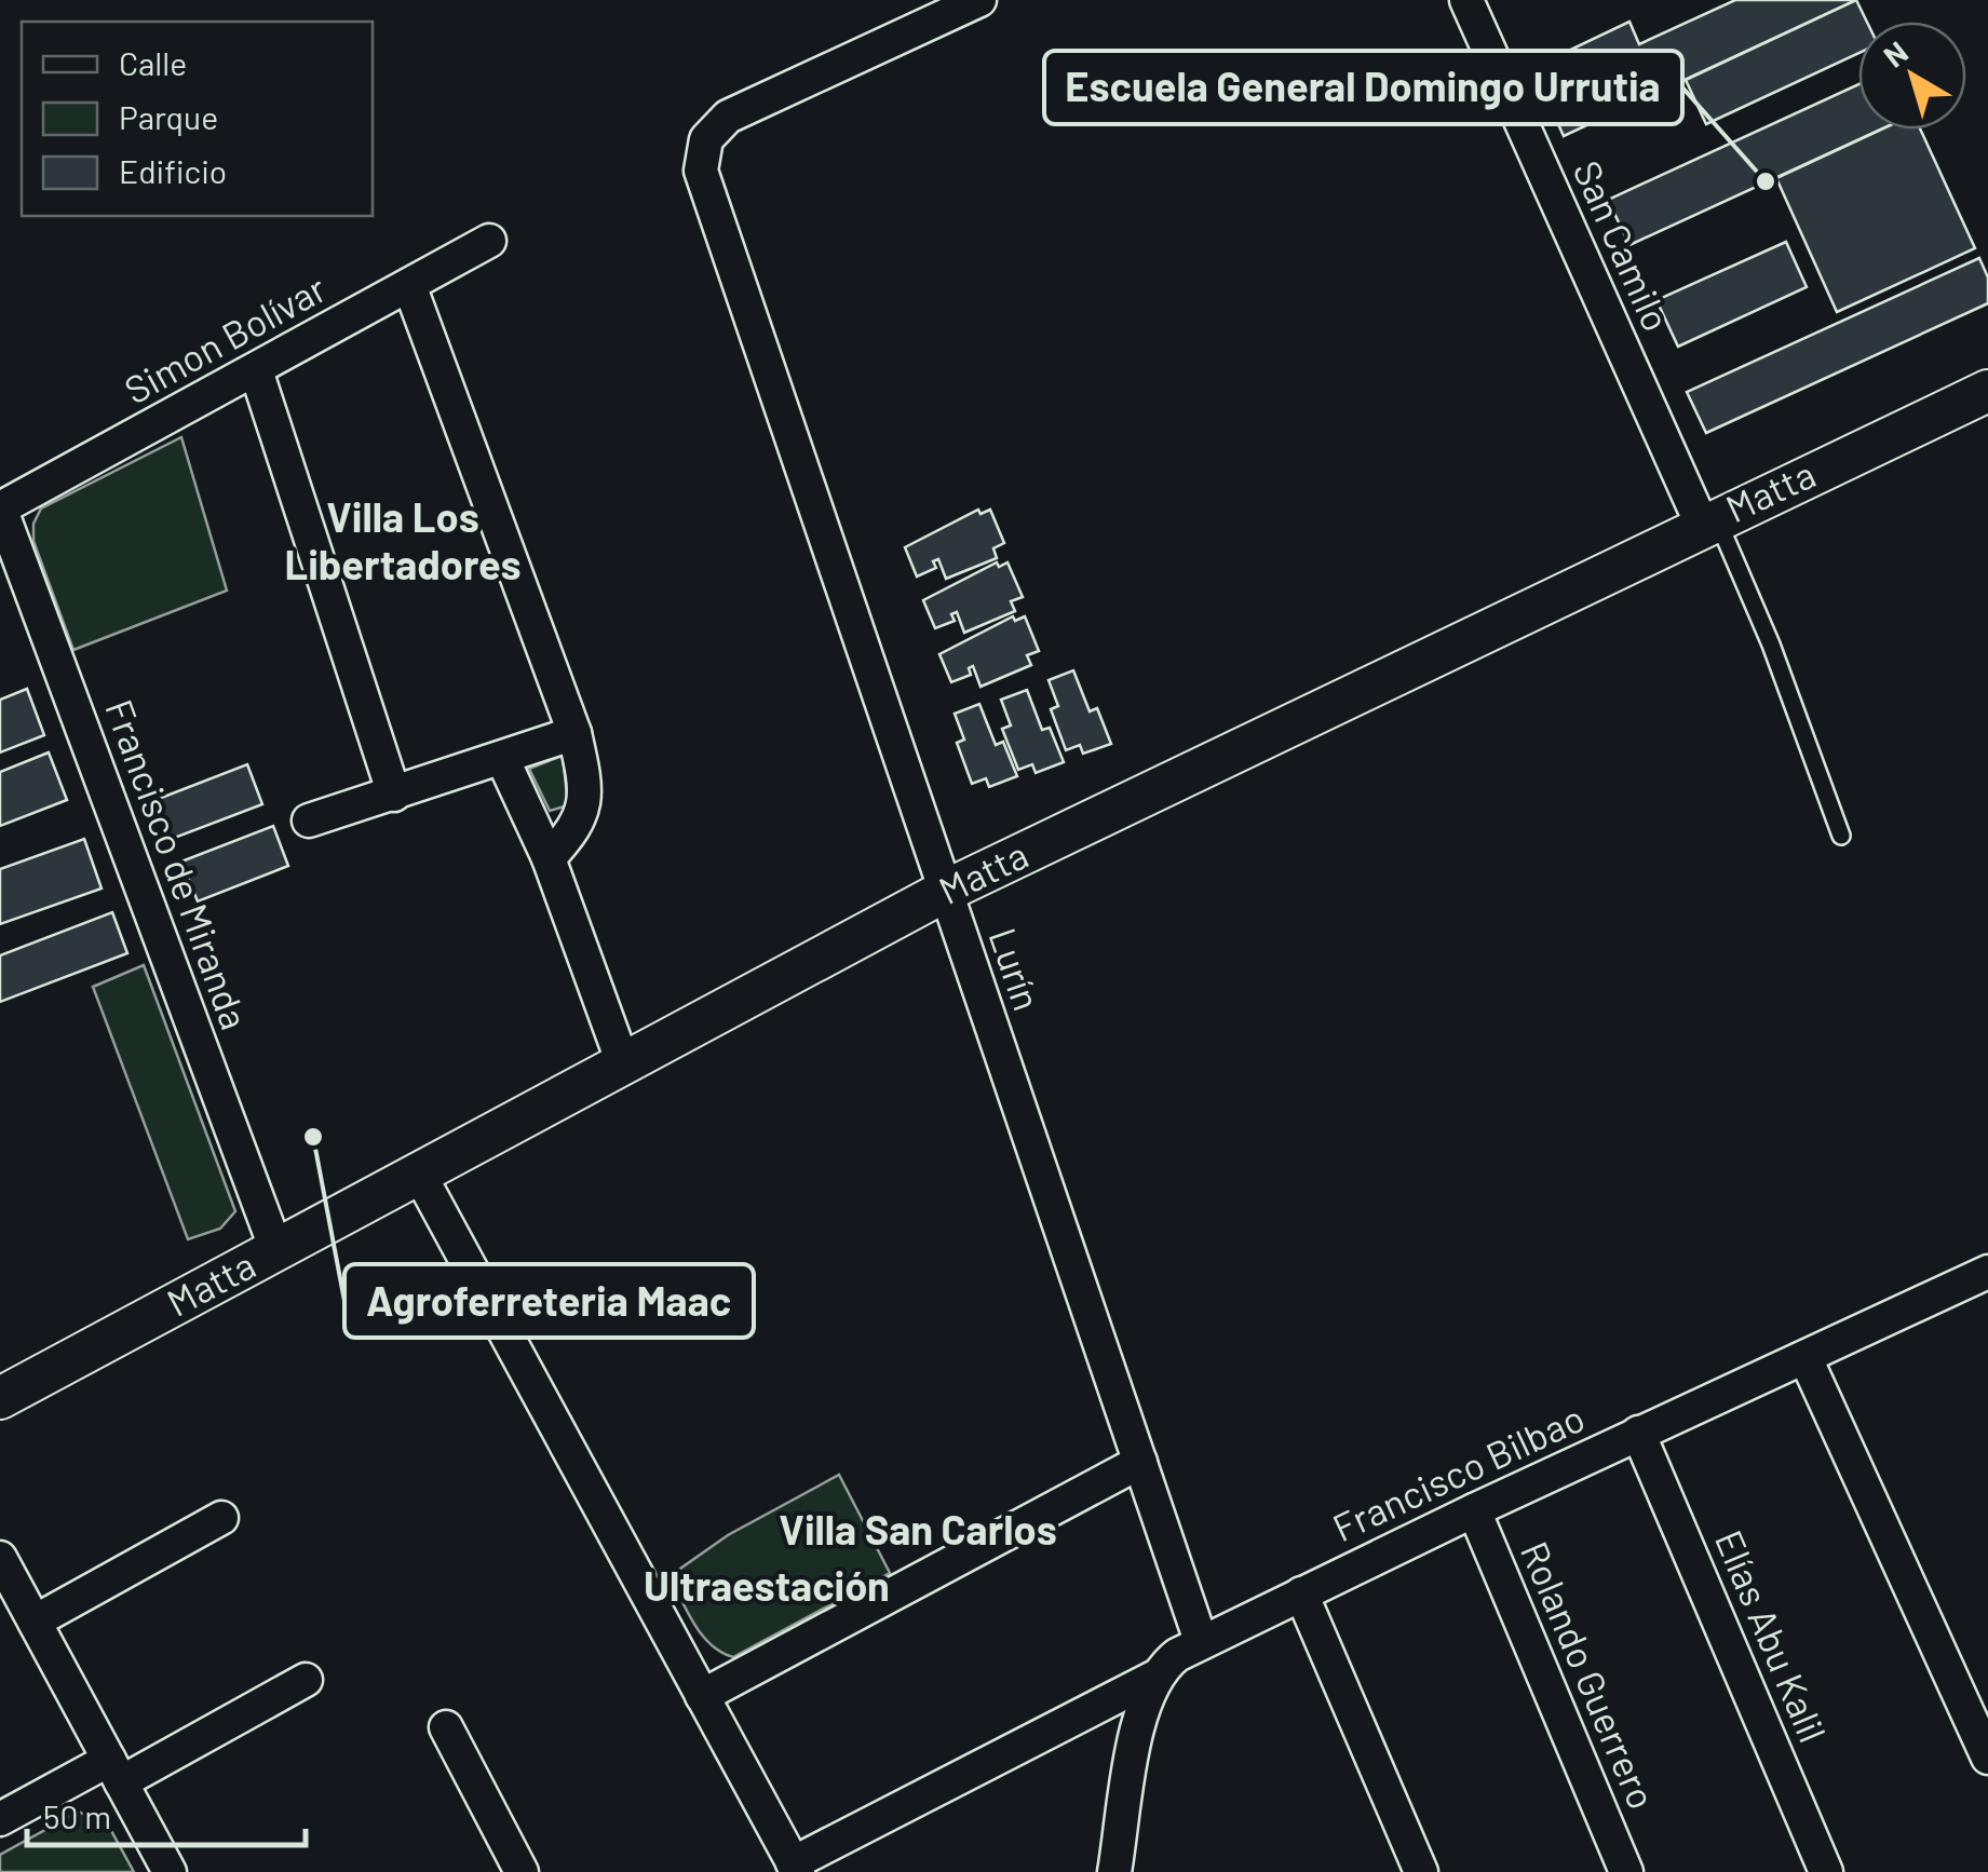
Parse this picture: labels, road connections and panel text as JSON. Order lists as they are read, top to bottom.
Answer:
{
  "streets": {
    "street": [
      "San Camilo",
      "Simon Bolívar",
      "Matta",
      "Francisco de Miranda",
      "Lurín",
      "Francisco Bilbao",
      "Elías Abu Kalil",
      "Rolando Guerrero"
    ]
  },
  "crossings": [
    ["San Camilo", "Matta"],
    ["Simon Bolívar", "Francisco de Miranda"],
    ["Matta", "Francisco de Miranda"],
    ["Matta", "Lurín"],
    ["Lurín", "Francisco Bilbao"],
    ["Francisco Bilbao", "Elías Abu Kalil"],
    ["Francisco Bilbao", "Rolando Guerrero"]
  ],
  "districts": ["Villa Los Libertadores", "Villa San Carlos", "Ultraestación"],
  "places": ["Escuela General Domingo Urrutia", "Agroferreteria Maac"],
  "legend": ["Calle", "Parque", "Edificio"],
  "scale_bar": "50 m",
  "north": "top left"
}
